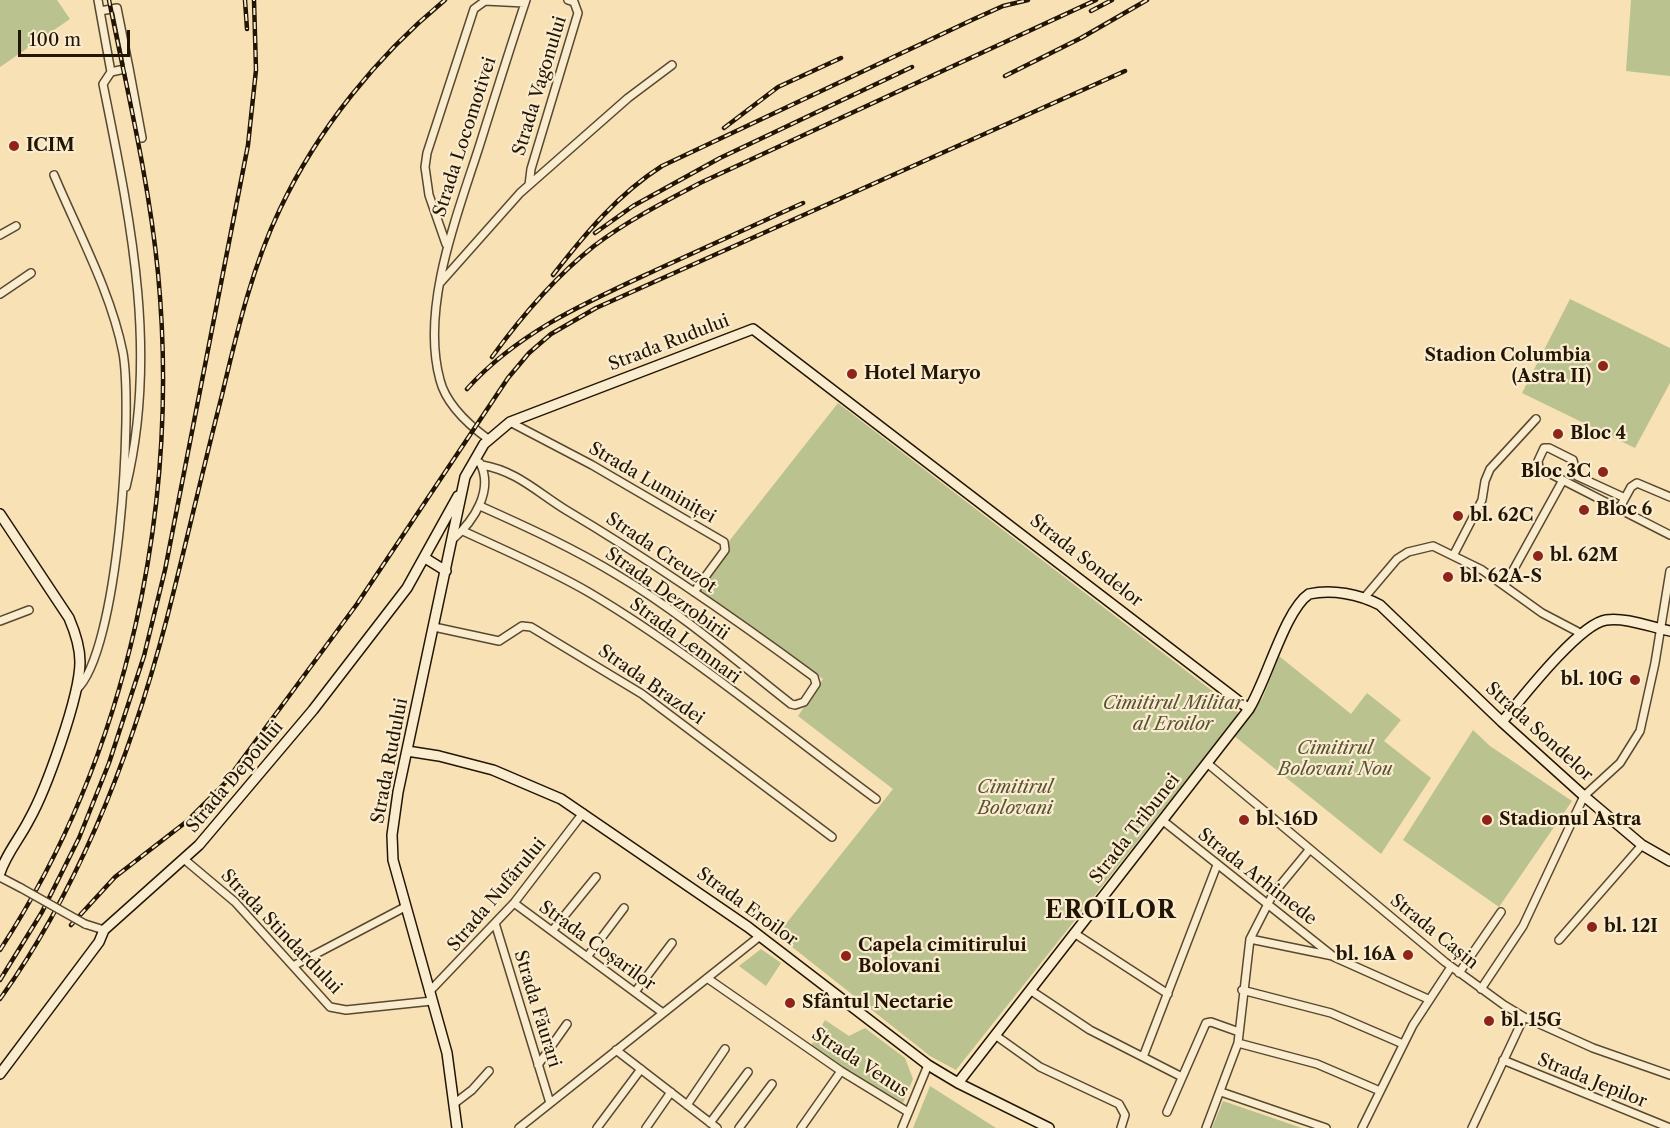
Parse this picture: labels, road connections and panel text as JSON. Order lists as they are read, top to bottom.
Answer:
{
  "streets": {
    "street": [
      "Strada Vagonului",
      "Strada Locomotivei",
      "Strada Rudului",
      "Strada Luminiței",
      "Strada Creuzot",
      "Strada Sondelor",
      "Strada Dezrobirii",
      "Strada Lemnari",
      "Strada Brazdei",
      "Strada Depoului",
      "Strada Tribunei",
      "Strada Arhimede",
      "Strada Nufărului",
      "Strada Eroilor",
      "Strada Stindardului",
      "Strada Cașin",
      "Strada Coșarilor",
      "Strada Făurari",
      "Strada Venus",
      "Strada Jepilor"
    ]
  },
  "crossings": [
    ["Strada Vagonului", "Strada Locomotivei"],
    ["Strada Locomotivei", "Strada Rudului"],
    ["Strada Rudului", "Strada Luminiței"],
    ["Strada Rudului", "Strada Creuzot"],
    ["Strada Rudului", "Strada Sondelor"],
    ["Strada Rudului", "Strada Brazdei"],
    ["Strada Rudului", "Strada Depoului"],
    ["Strada Rudului", "Strada Nufărului"],
    ["Strada Rudului", "Strada Eroilor"],
    ["Strada Rudului", "Strada Stindardului"],
    ["Strada Luminiței", "Strada Creuzot"],
    ["Strada Creuzot", "Strada Dezrobirii"],
    ["Strada Sondelor", "Strada Tribunei"],
    ["Strada Depoului", "Strada Stindardului"],
    ["Strada Tribunei", "Strada Arhimede"],
    ["Strada Tribunei", "Strada Eroilor"],
    ["Strada Tribunei", "Strada Cașin"],
    ["Strada Nufărului", "Strada Eroilor"],
    ["Strada Nufărului", "Strada Stindardului"],
    ["Strada Nufărului", "Strada Coșarilor"],
    ["Strada Nufărului", "Strada Făurari"]
  ],
  "districts": ["EROILOR"],
  "parks": ["Cimitirul Militar al Eroilor", "Cimitirul Bolovani Nou", "Cimitirul Bolovani"],
  "places": [
    "ICIM",
    "Stadion Columbia (Astra II)",
    "Hotel Maryo",
    "Bloc 4",
    "Bloc 3C",
    "Bloc 6",
    "bl. 62C",
    "bl. 62M",
    "bl. 62A-S",
    "bl. 10G",
    "bl. 16D",
    "Stadionul Astra",
    "bl. 12I",
    "bl. 16A",
    "Capela cimitirului Bolovani",
    "Sfântul Nectarie",
    "bl. 15G"
  ],
  "scale_bar": "100 m"
}
